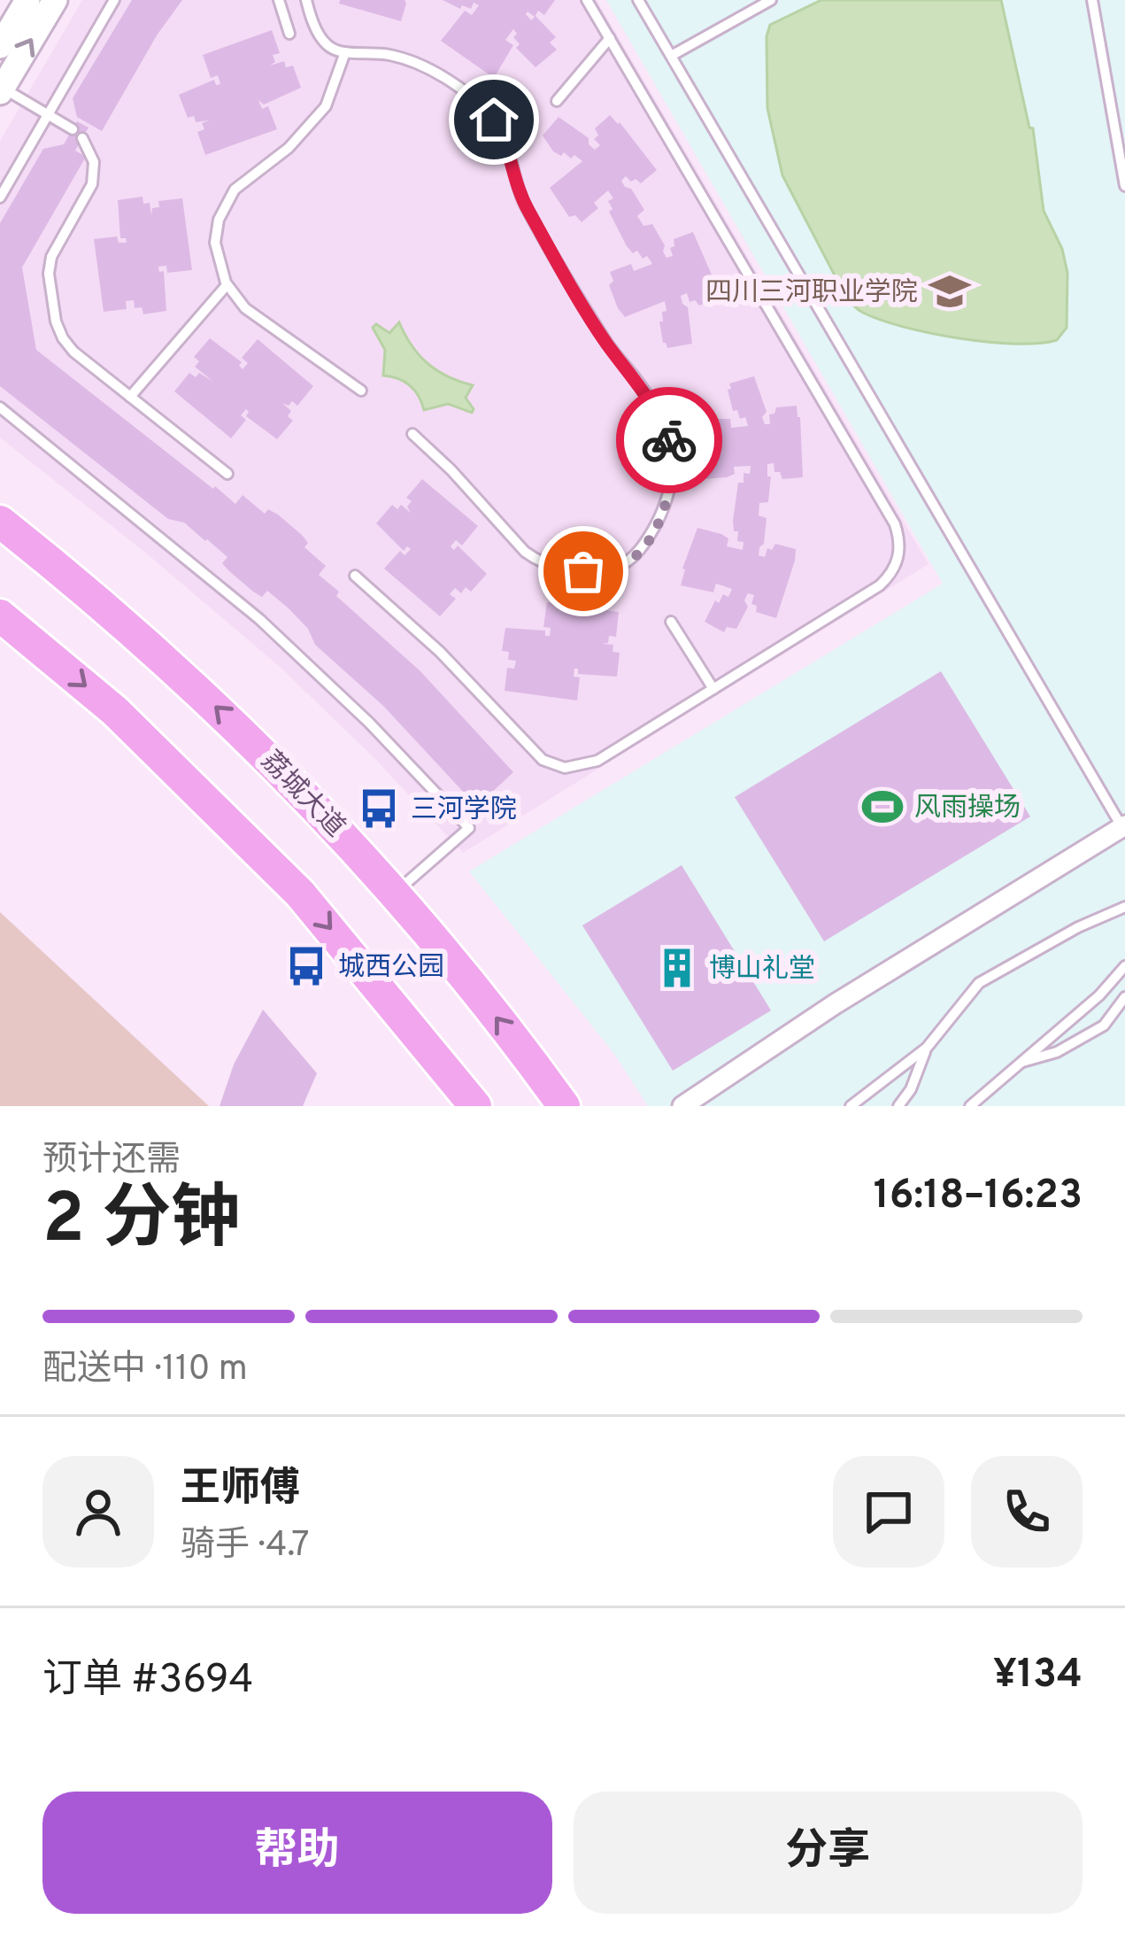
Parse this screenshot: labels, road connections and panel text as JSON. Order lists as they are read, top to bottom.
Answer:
{
  "streets": {
    "main road": ["荔城大道"]
  },
  "places": {
    "school or university": ["四川三河职业学院"],
    "sports": ["风雨操场"],
    "bus stop": ["三河学院", "城西公园"],
    "building": ["博山礼堂"]
  },
  "page": {
    "heading": ["2 分钟", "预计还需", "16:18–16:23"],
    "panel": [
      "王师傅",
      "骑手 · 4.7",
      "订单 #3694",
      "¥134"
    ],
    "bar": "配送中 · 110 m",
    "buttons": ["帮助", "分享"]
  }
}
